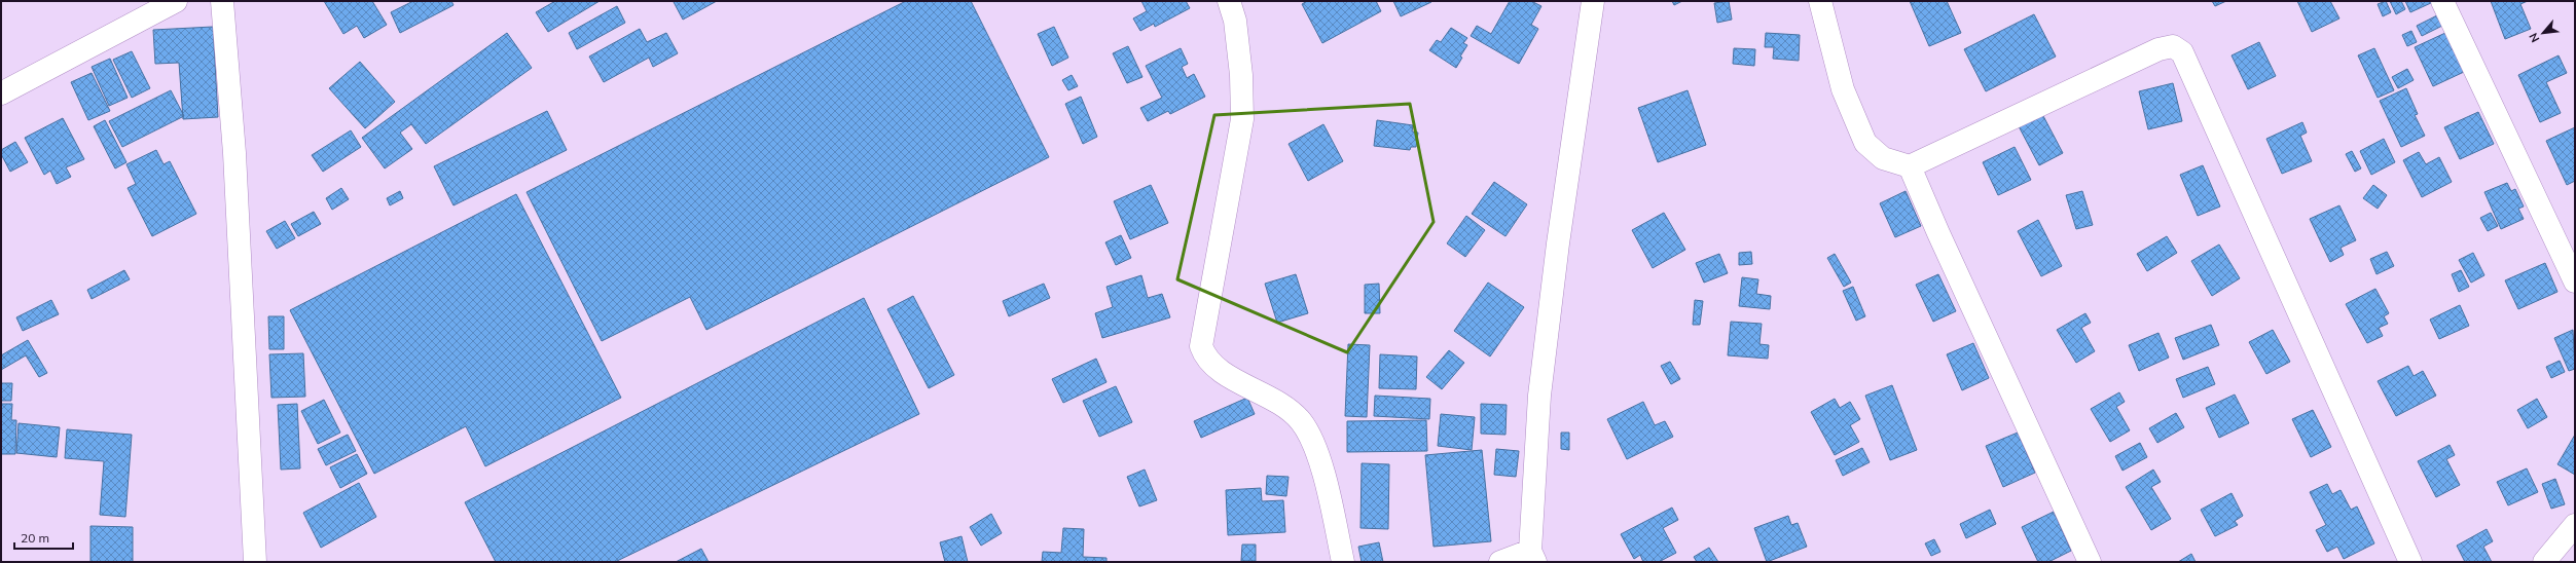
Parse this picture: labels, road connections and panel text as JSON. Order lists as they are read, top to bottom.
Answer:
{
  "scale_bar": "20 m",
  "north": "bottom left"
}
